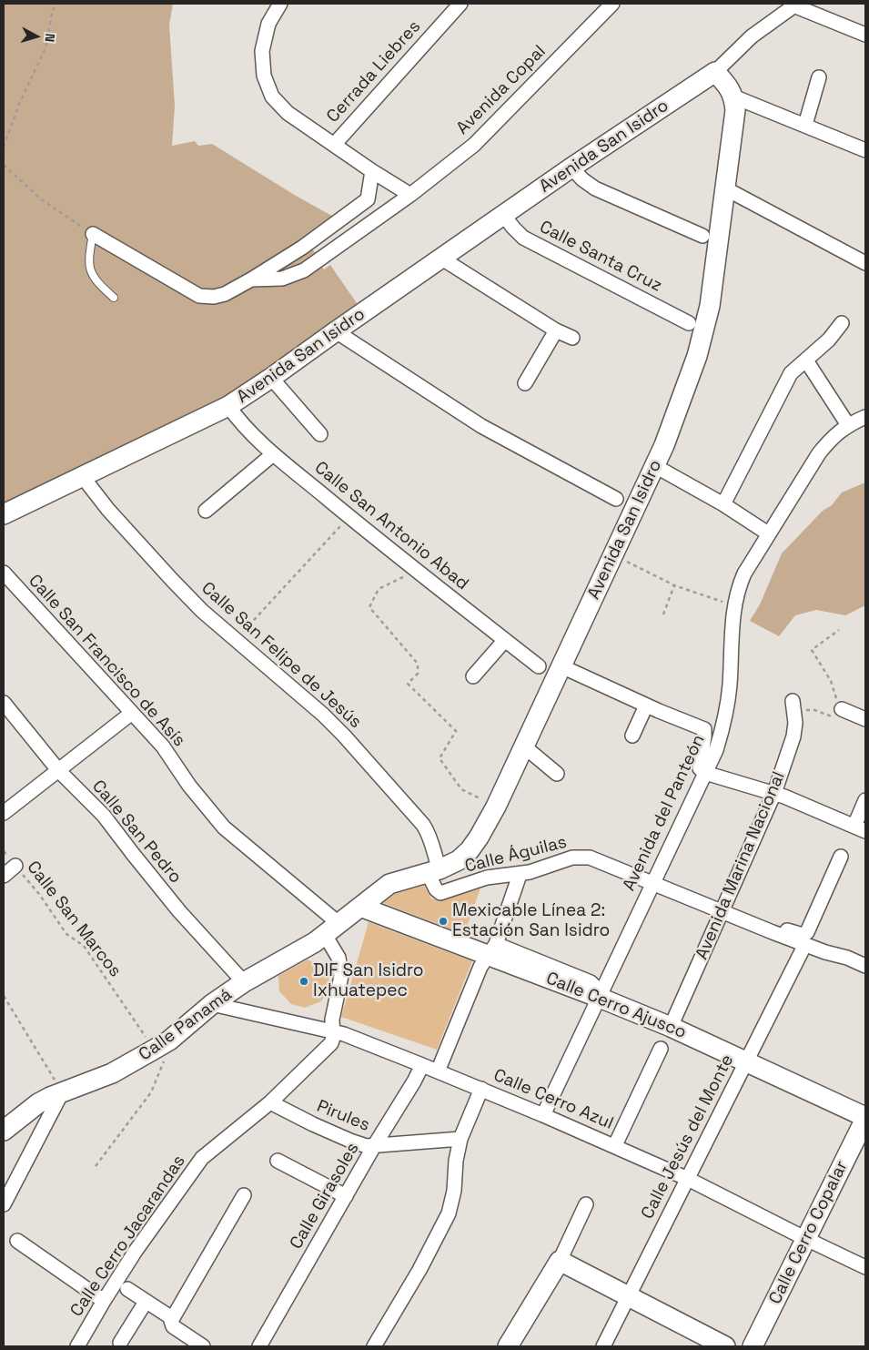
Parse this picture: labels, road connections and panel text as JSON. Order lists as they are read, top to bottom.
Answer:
{
  "streets": {
    "street": [
      "Cerrada Liebres",
      "Avenida Copal",
      "Avenida San Isidro",
      "Calle Santa Cruz",
      "Calle San Antonio Abad",
      "Calle San Felipe de Jesús",
      "Calle San Francisco de Asís",
      "Avenida del Panteón",
      "Calle San Pedro",
      "Calle Águilas",
      "Avenida Marina Nacional",
      "Calle Cerro Ajusco",
      "Calle Panamá",
      "Calle Cerro Azul",
      "Pirules",
      "Calle Jesús del Monte",
      "Calle Girasoles",
      "Calle Cerro Copalar",
      "Calle Cerro Jacarandas"
    ],
    "path": ["Calle San Marcos"]
  },
  "crossings": [
    ["Avenida San Isidro", "Calle Santa Cruz"],
    ["Avenida San Isidro", "Calle San Antonio Abad"],
    ["Avenida San Isidro", "Calle San Felipe de Jesús"],
    ["Avenida San Isidro", "Calle Águilas"],
    ["Avenida San Isidro", "Calle Cerro Ajusco"],
    ["Avenida San Isidro", "Calle Panamá"],
    ["Calle San Felipe de Jesús", "Calle Águilas"],
    ["Calle San Francisco de Asís", "Calle Panamá"],
    ["Calle San Francisco de Asís", "Calle Cerro Jacarandas"],
    ["Avenida del Panteón", "Calle Águilas"],
    ["Avenida del Panteón", "Calle Cerro Ajusco"],
    ["Avenida del Panteón", "Calle Cerro Azul"],
    ["Calle San Pedro", "Calle Panamá"],
    ["Calle Águilas", "Avenida Marina Nacional"],
    ["Calle Águilas", "Calle Jesús del Monte"],
    ["Avenida Marina Nacional", "Calle Cerro Ajusco"],
    ["Calle San Marcos", "Calle Panamá"],
    ["Calle Cerro Ajusco", "Calle Panamá"],
    ["Calle Cerro Ajusco", "Calle Jesús del Monte"],
    ["Calle Cerro Ajusco", "Calle Cerro Copalar"],
    ["Calle Panamá", "Calle Cerro Azul"],
    ["Calle Panamá", "Calle Cerro Jacarandas"],
    ["Calle Cerro Azul", "Calle Jesús del Monte"],
    ["Calle Cerro Azul", "Calle Girasoles"],
    ["Calle Cerro Azul", "Calle Cerro Copalar"],
    ["Calle Cerro Azul", "Calle Cerro Jacarandas"],
    ["Pirules", "Calle Girasoles"],
    ["Pirules", "Calle Cerro Jacarandas"]
  ],
  "places": ["Mexicable Línea 2: Estación San Isidro", "DIF San Isidro Ixhuatepec"],
  "north": "right"
}
